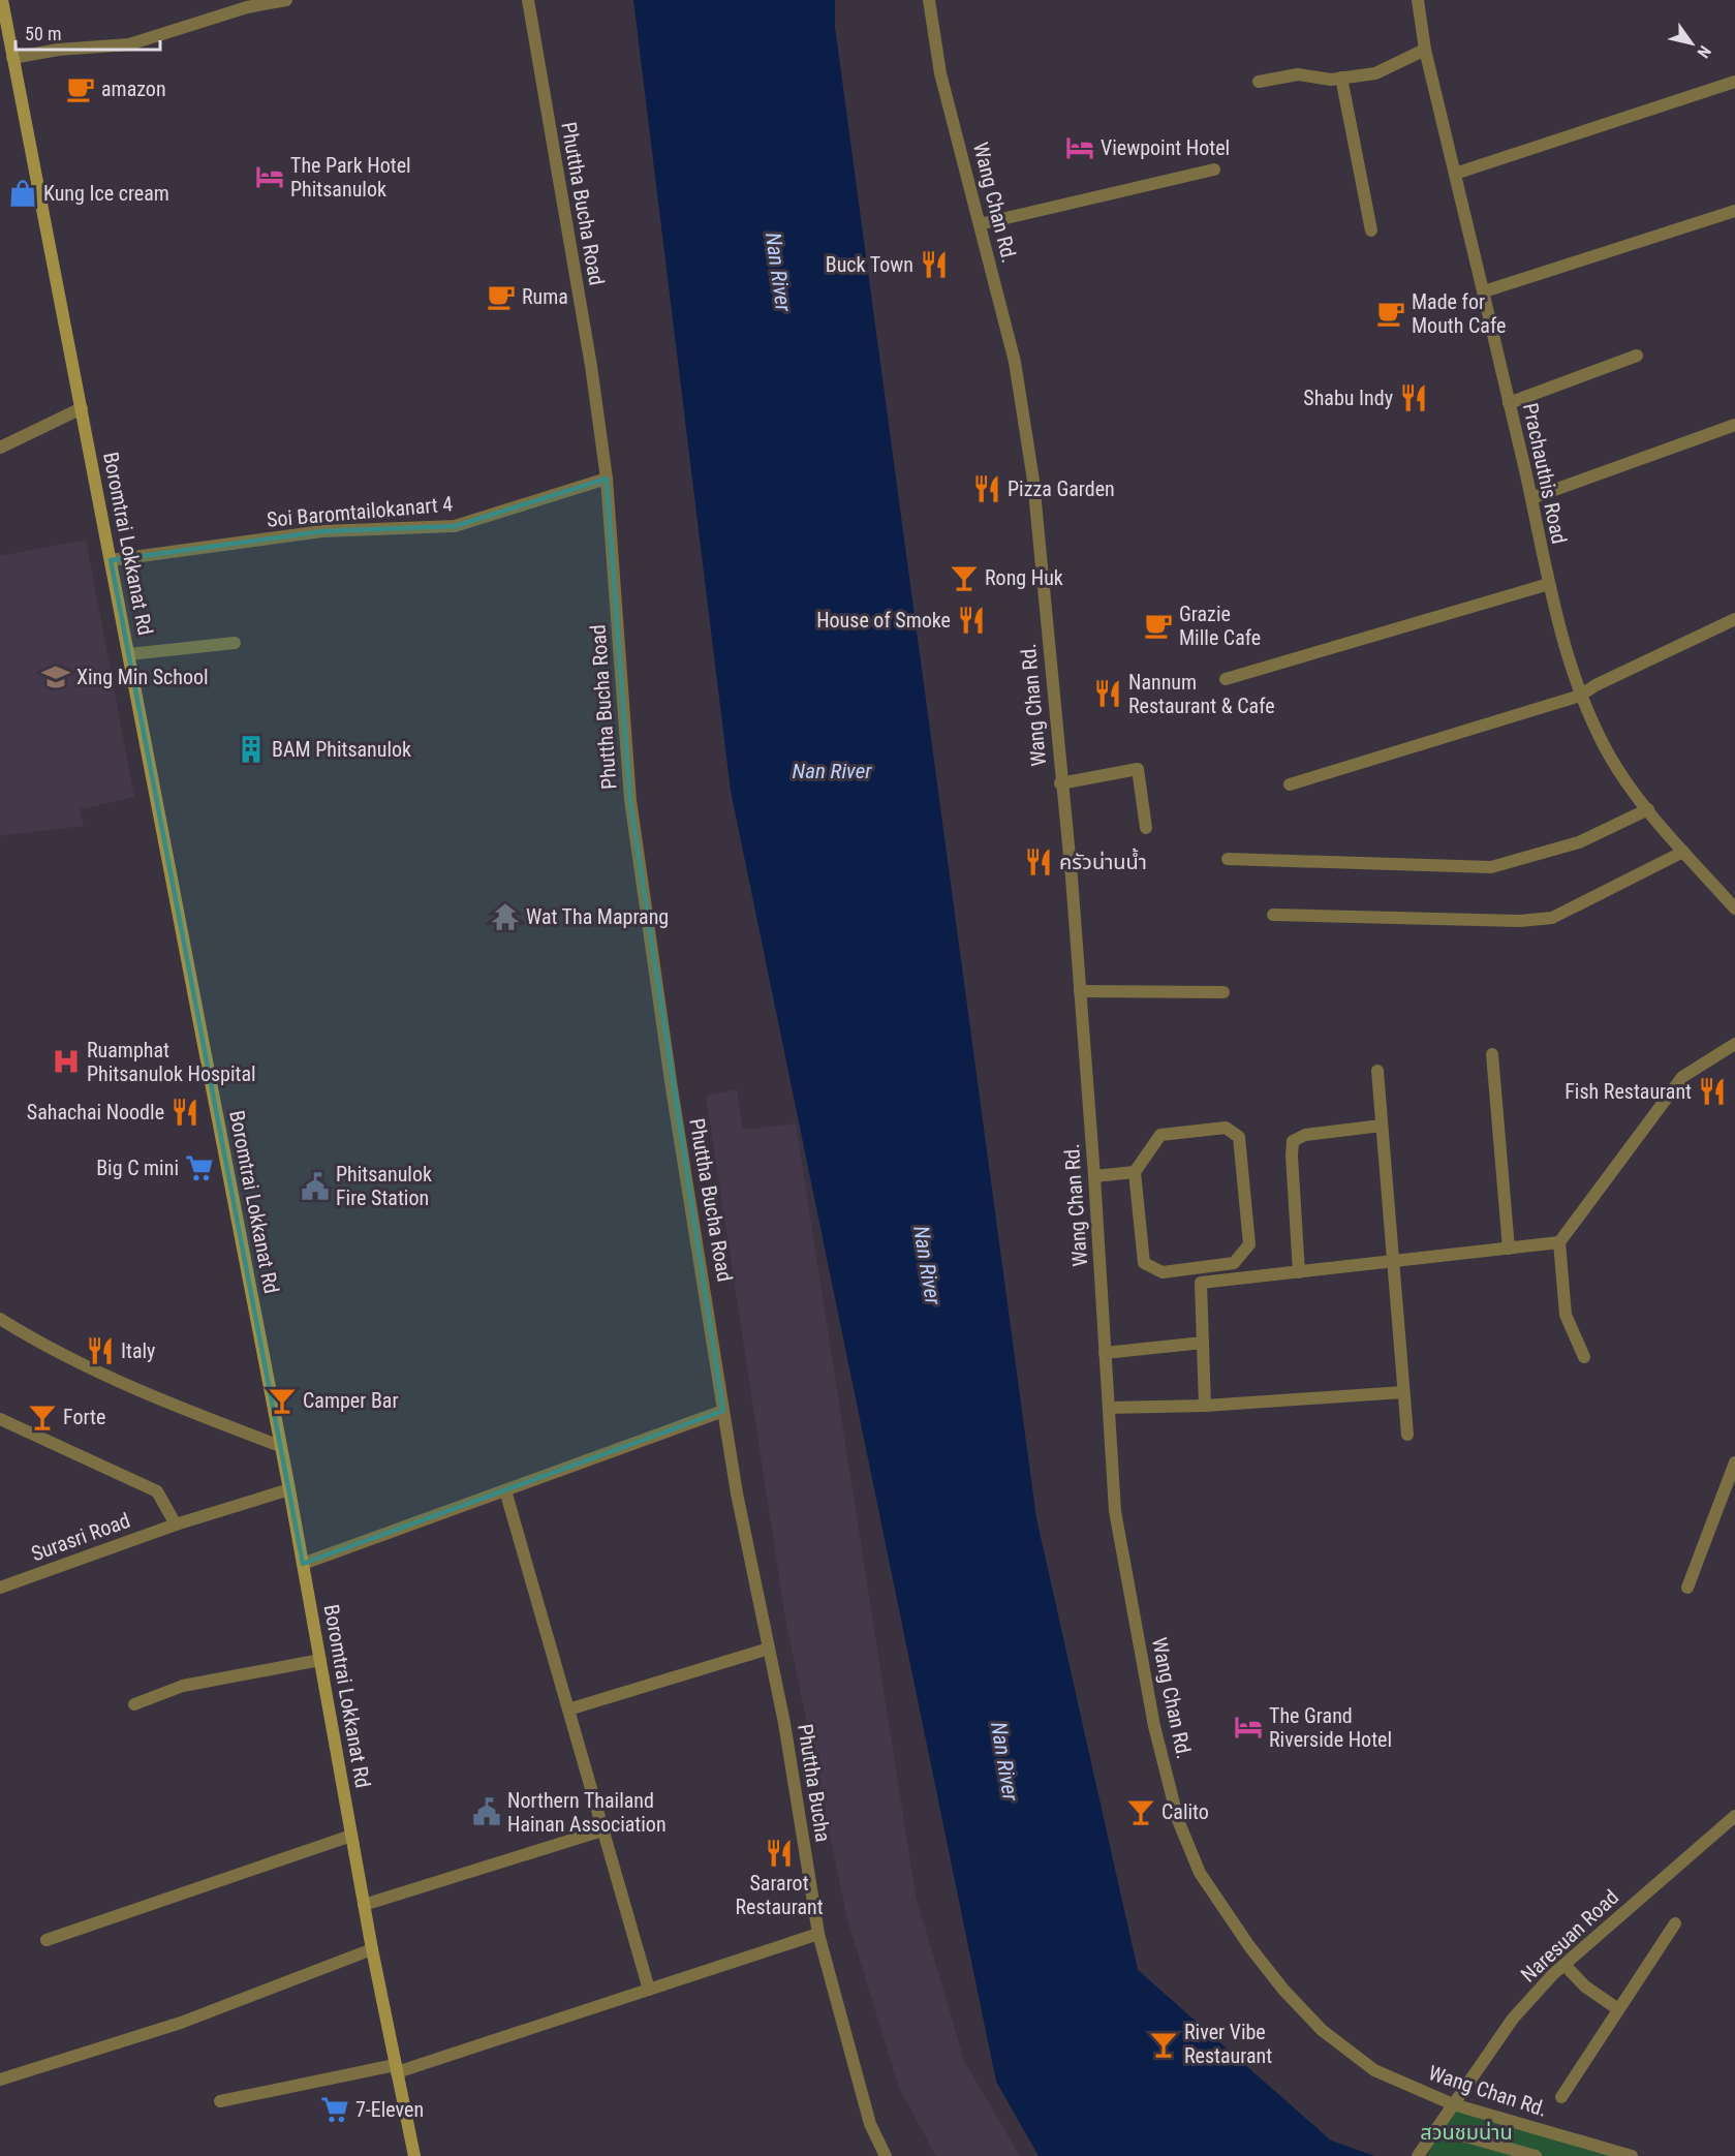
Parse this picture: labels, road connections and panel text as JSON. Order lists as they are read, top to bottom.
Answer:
{
  "streets": {
    "main road": ["Boromtrai Lokkanat Rd"],
    "street": [
      "Wang Chan Rd.",
      "Phuttha Bucha Road",
      "Prachauthis Road",
      "Soi Baromtailokanart 4",
      "Surasri Road",
      "Phuttha Bucha",
      "Naresuan Road"
    ]
  },
  "crossings": [
    ["Wang Chan Rd.", "Naresuan Road"],
    ["Phuttha Bucha Road", "Soi Baromtailokanart 4"],
    ["Phuttha Bucha Road", "Phuttha Bucha"],
    ["Soi Baromtailokanart 4", "Boromtrai Lokkanat Rd"],
    ["Boromtrai Lokkanat Rd", "Surasri Road"]
  ],
  "water": ["Nan River"],
  "parks": ["สวนชมน่าน"],
  "places": {
    "cafe": [
      "amazon",
      "Ruma",
      "Made for Mouth Cafe",
      "Grazie Mille Cafe"
    ],
    "hotel": ["Viewpoint Hotel", "The Park Hotel Phitsanulok", "The Grand Riverside Hotel"],
    "shop": ["Kung Ice cream"],
    "restaurant": [
      "Buck Town",
      "Shabu Indy",
      "Pizza Garden",
      "House of Smoke",
      "Nannum Restaurant & Cafe",
      "ครัวน่านน้ำ",
      "Fish Restaurant",
      "Sahachai Noodle",
      "Italy",
      "Sararot Restaurant"
    ],
    "bar": [
      "Rong Huk",
      "Camper Bar",
      "Forte",
      "Calito",
      "River Vibe Restaurant"
    ],
    "school or university": ["Xing Min School"],
    "building": ["BAM Phitsanulok"],
    "temple": ["Wat Tha Maprang"],
    "hospital": ["Ruamphat Phitsanulok Hospital"],
    "supermarket": ["Big C mini", "7-Eleven"],
    "public building": ["Phitsanulok Fire Station", "Northern Thailand Hainan Association"]
  },
  "scale_bar": "50 m",
  "north": "bottom right"
}
